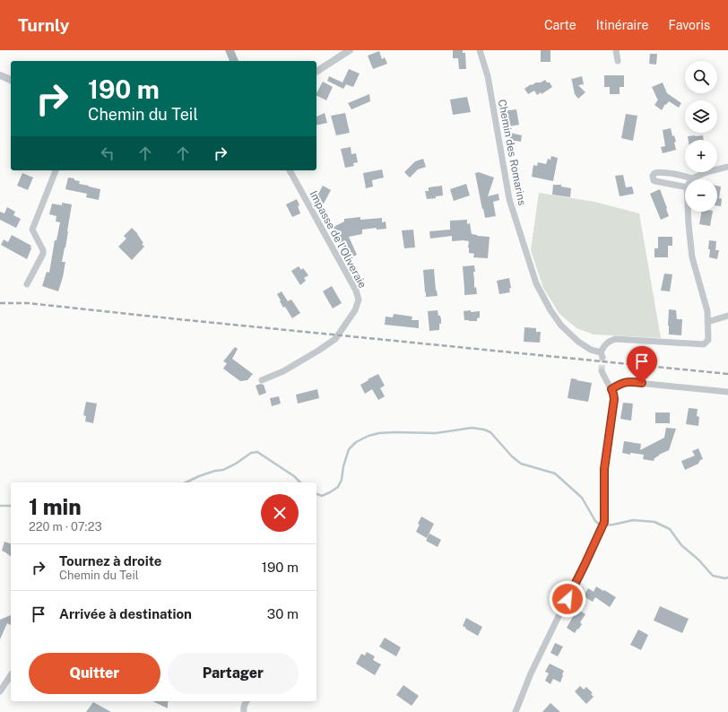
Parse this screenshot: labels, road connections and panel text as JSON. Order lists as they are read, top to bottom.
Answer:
{
  "streets": {
    "street": ["Chemin des Romarins", "Impasse de l'Oliveraie"]
  },
  "page": {
    "header": "Turnly",
    "nav": ["Carte", "Itinéraire", "Favoris"],
    "map_buttons": ["+", "−"],
    "turn": ["190 m", "Chemin du Teil"],
    "heading": ["1 min", "220 m · 07:23"],
    "list": [
      {
        "name": "Tournez à droite",
        "note": "Chemin du Teil",
        "value": "190 m"
      },
      {
        "name": "Arrivée à destination",
        "value": "30 m"
      }
    ],
    "buttons": ["Quitter", "Partager"]
  }
}
